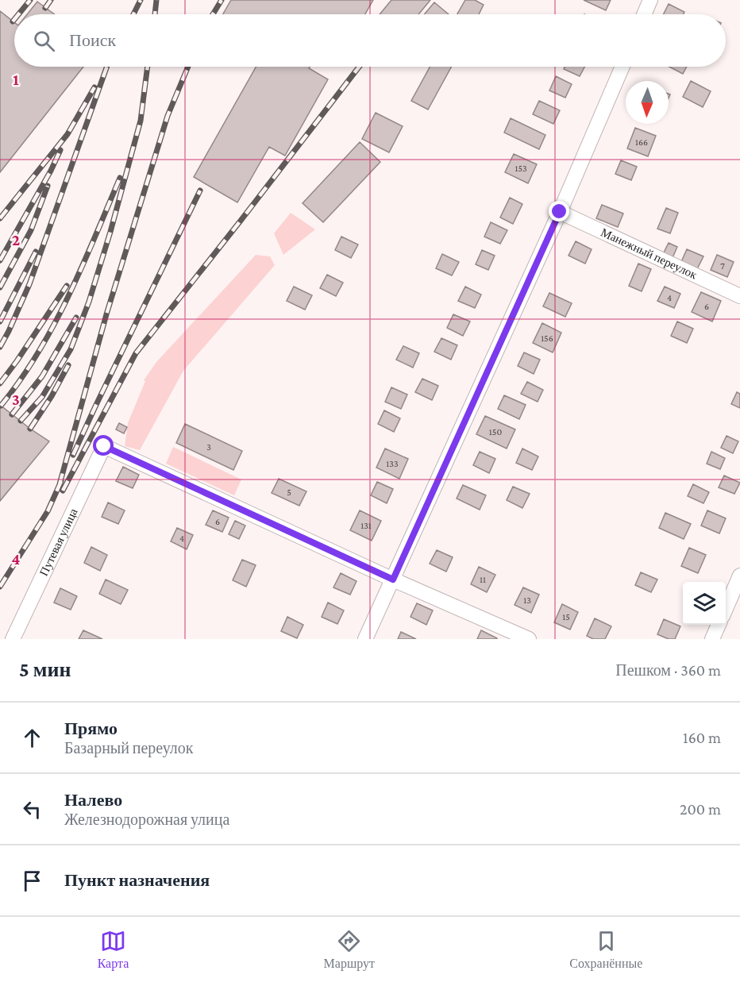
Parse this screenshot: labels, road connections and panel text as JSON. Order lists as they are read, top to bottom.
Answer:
{
  "streets": {
    "street": ["Манежный переулок", "Путевая улица"]
  },
  "house_numbers": [
    "166",
    "153",
    "7",
    "4",
    "6",
    "156",
    "150",
    "3",
    "133",
    "5",
    "6",
    "131",
    "4",
    "11",
    "13",
    "15"
  ],
  "north": "bottom",
  "page": {
    "search": "Поиск",
    "heading": ["5 мин", "Пешком · 360 m"],
    "list": [
      ["Прямо", "Базарный переулок", "160 m"],
      ["Налево", "Железнодорожная улица", "200 m"],
      "Пункт назначения"
    ],
    "nav": ["Карта", "Маршрут", "Сохранённые"]
  },
  "grid": {
    "rows": [
      "1",
      "2",
      "3",
      "4"
    ]
  }
}
